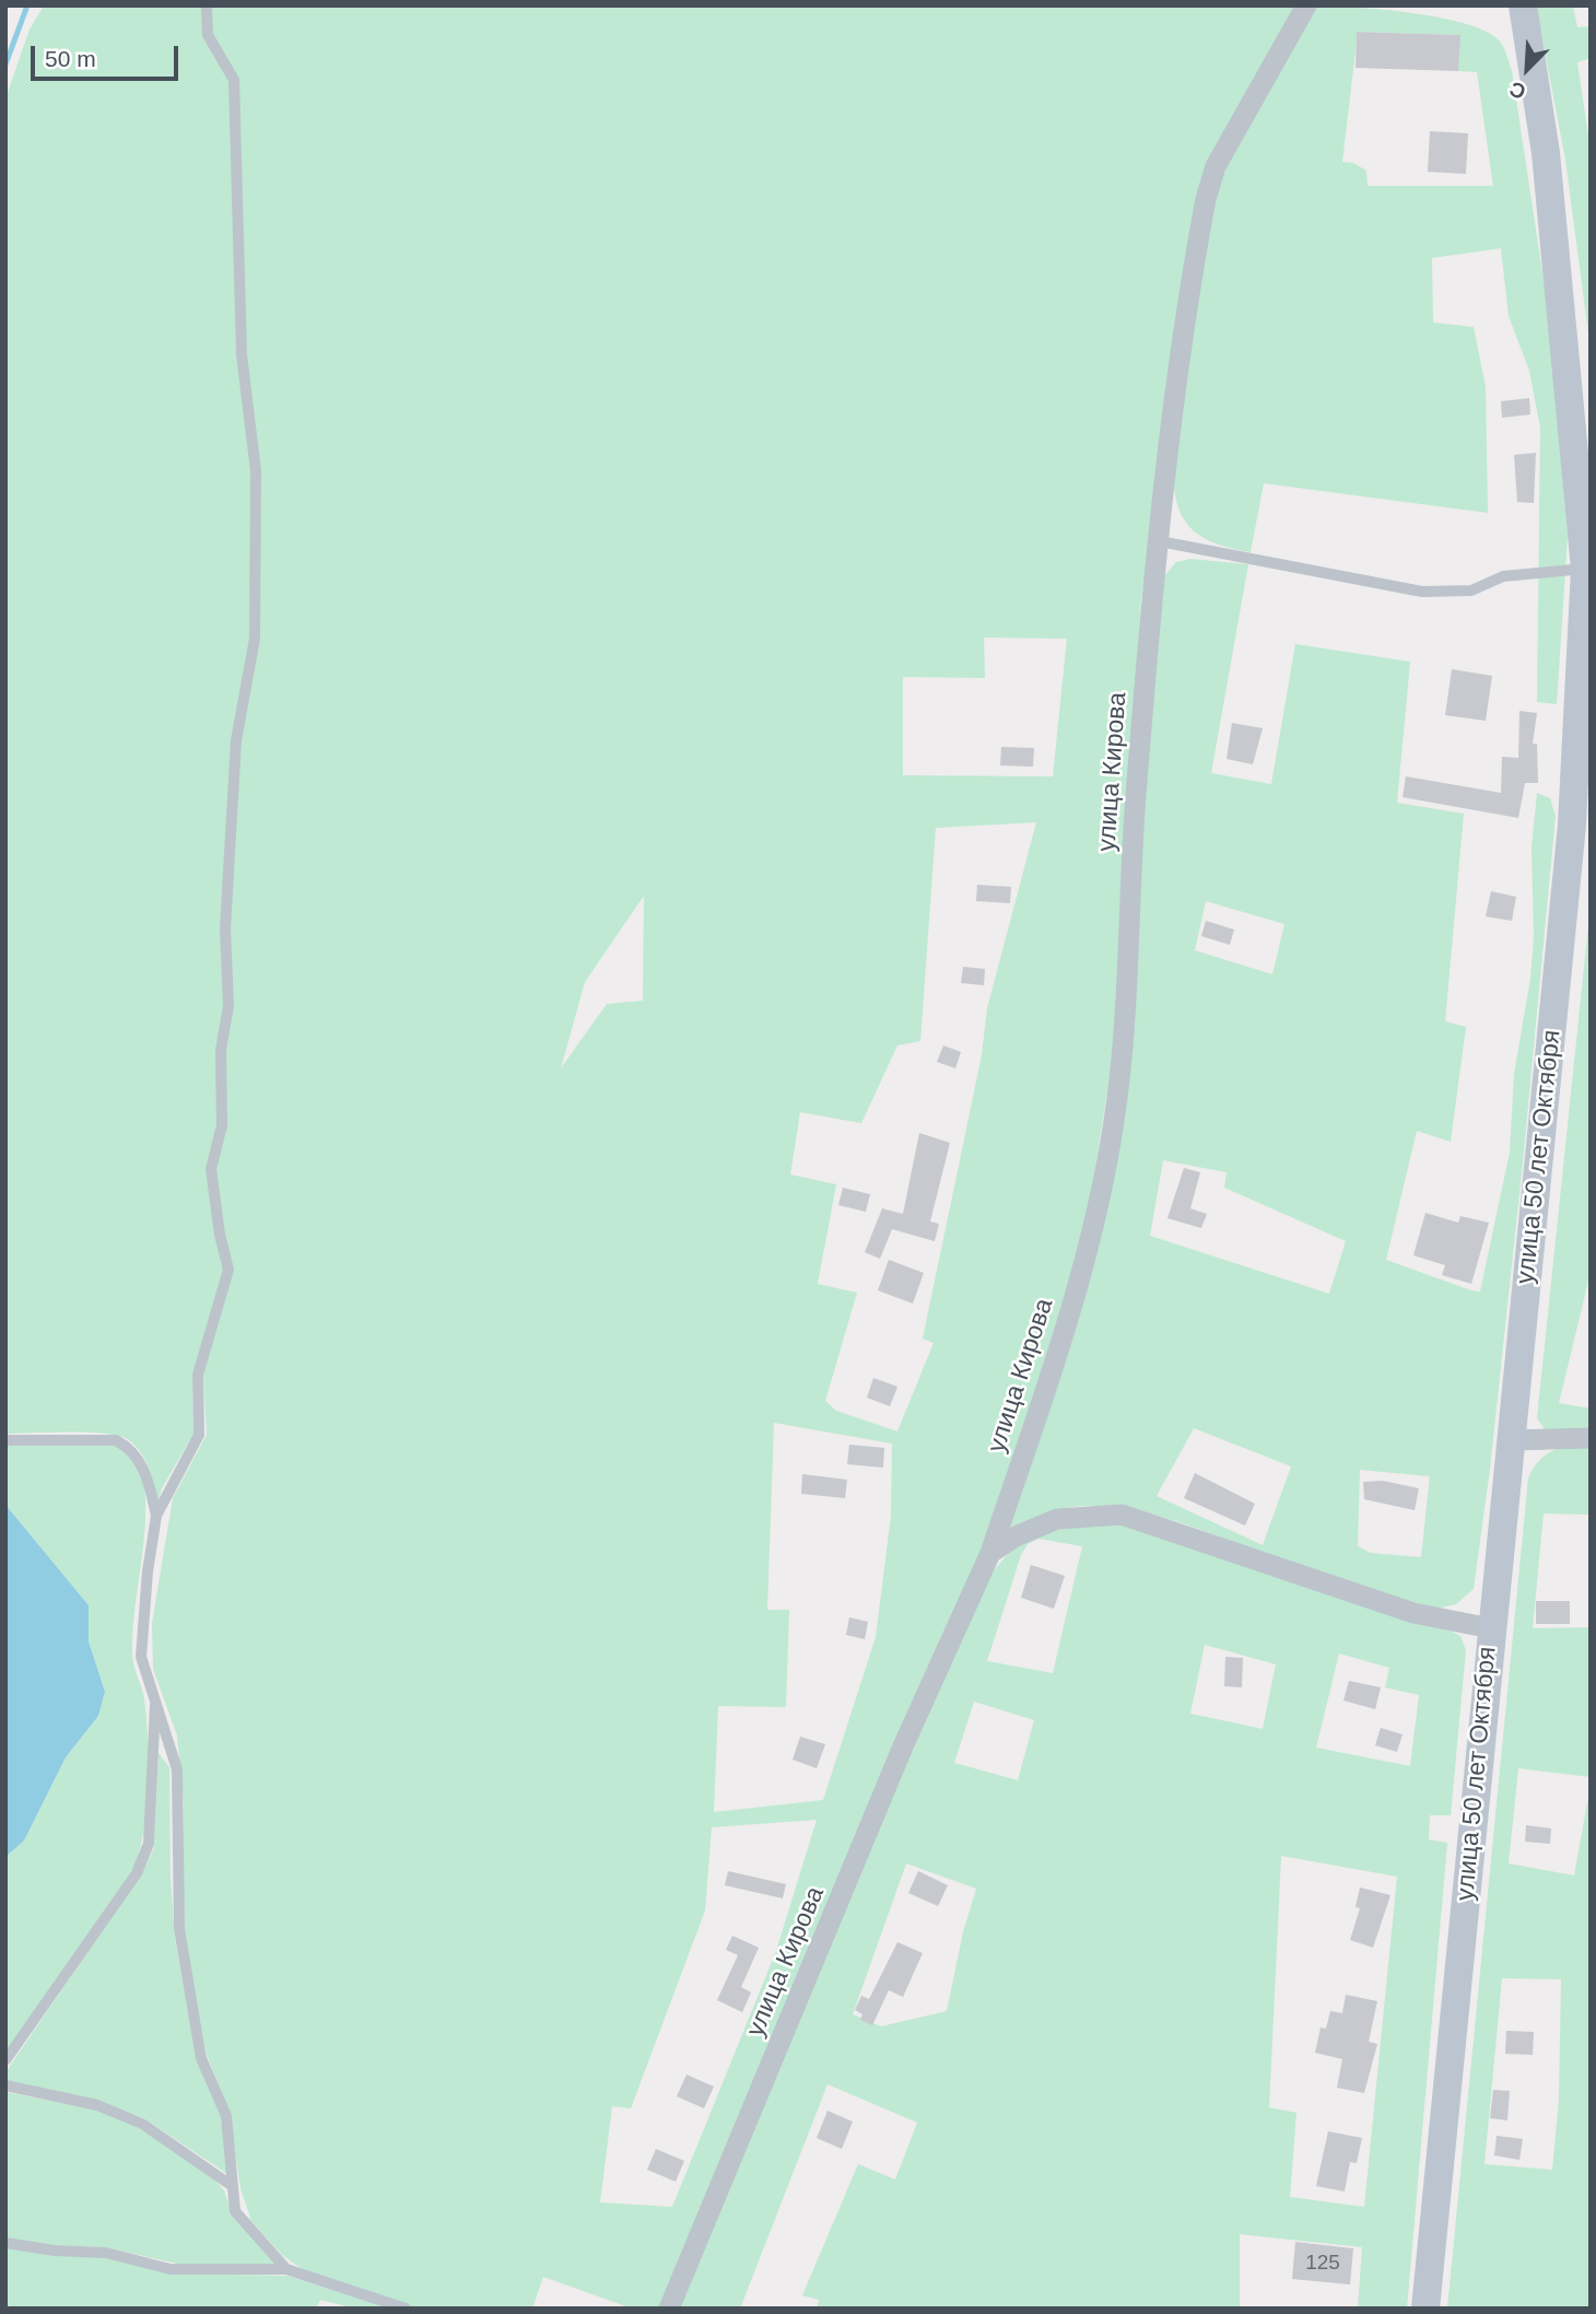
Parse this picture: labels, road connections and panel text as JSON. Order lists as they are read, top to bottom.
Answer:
{
  "streets": {
    "main road": ["улица 50 лет Октября"],
    "street": ["улица Кирова"]
  },
  "house_numbers": ["125"],
  "scale_bar": "50 m",
  "north": "bottom left"
}
